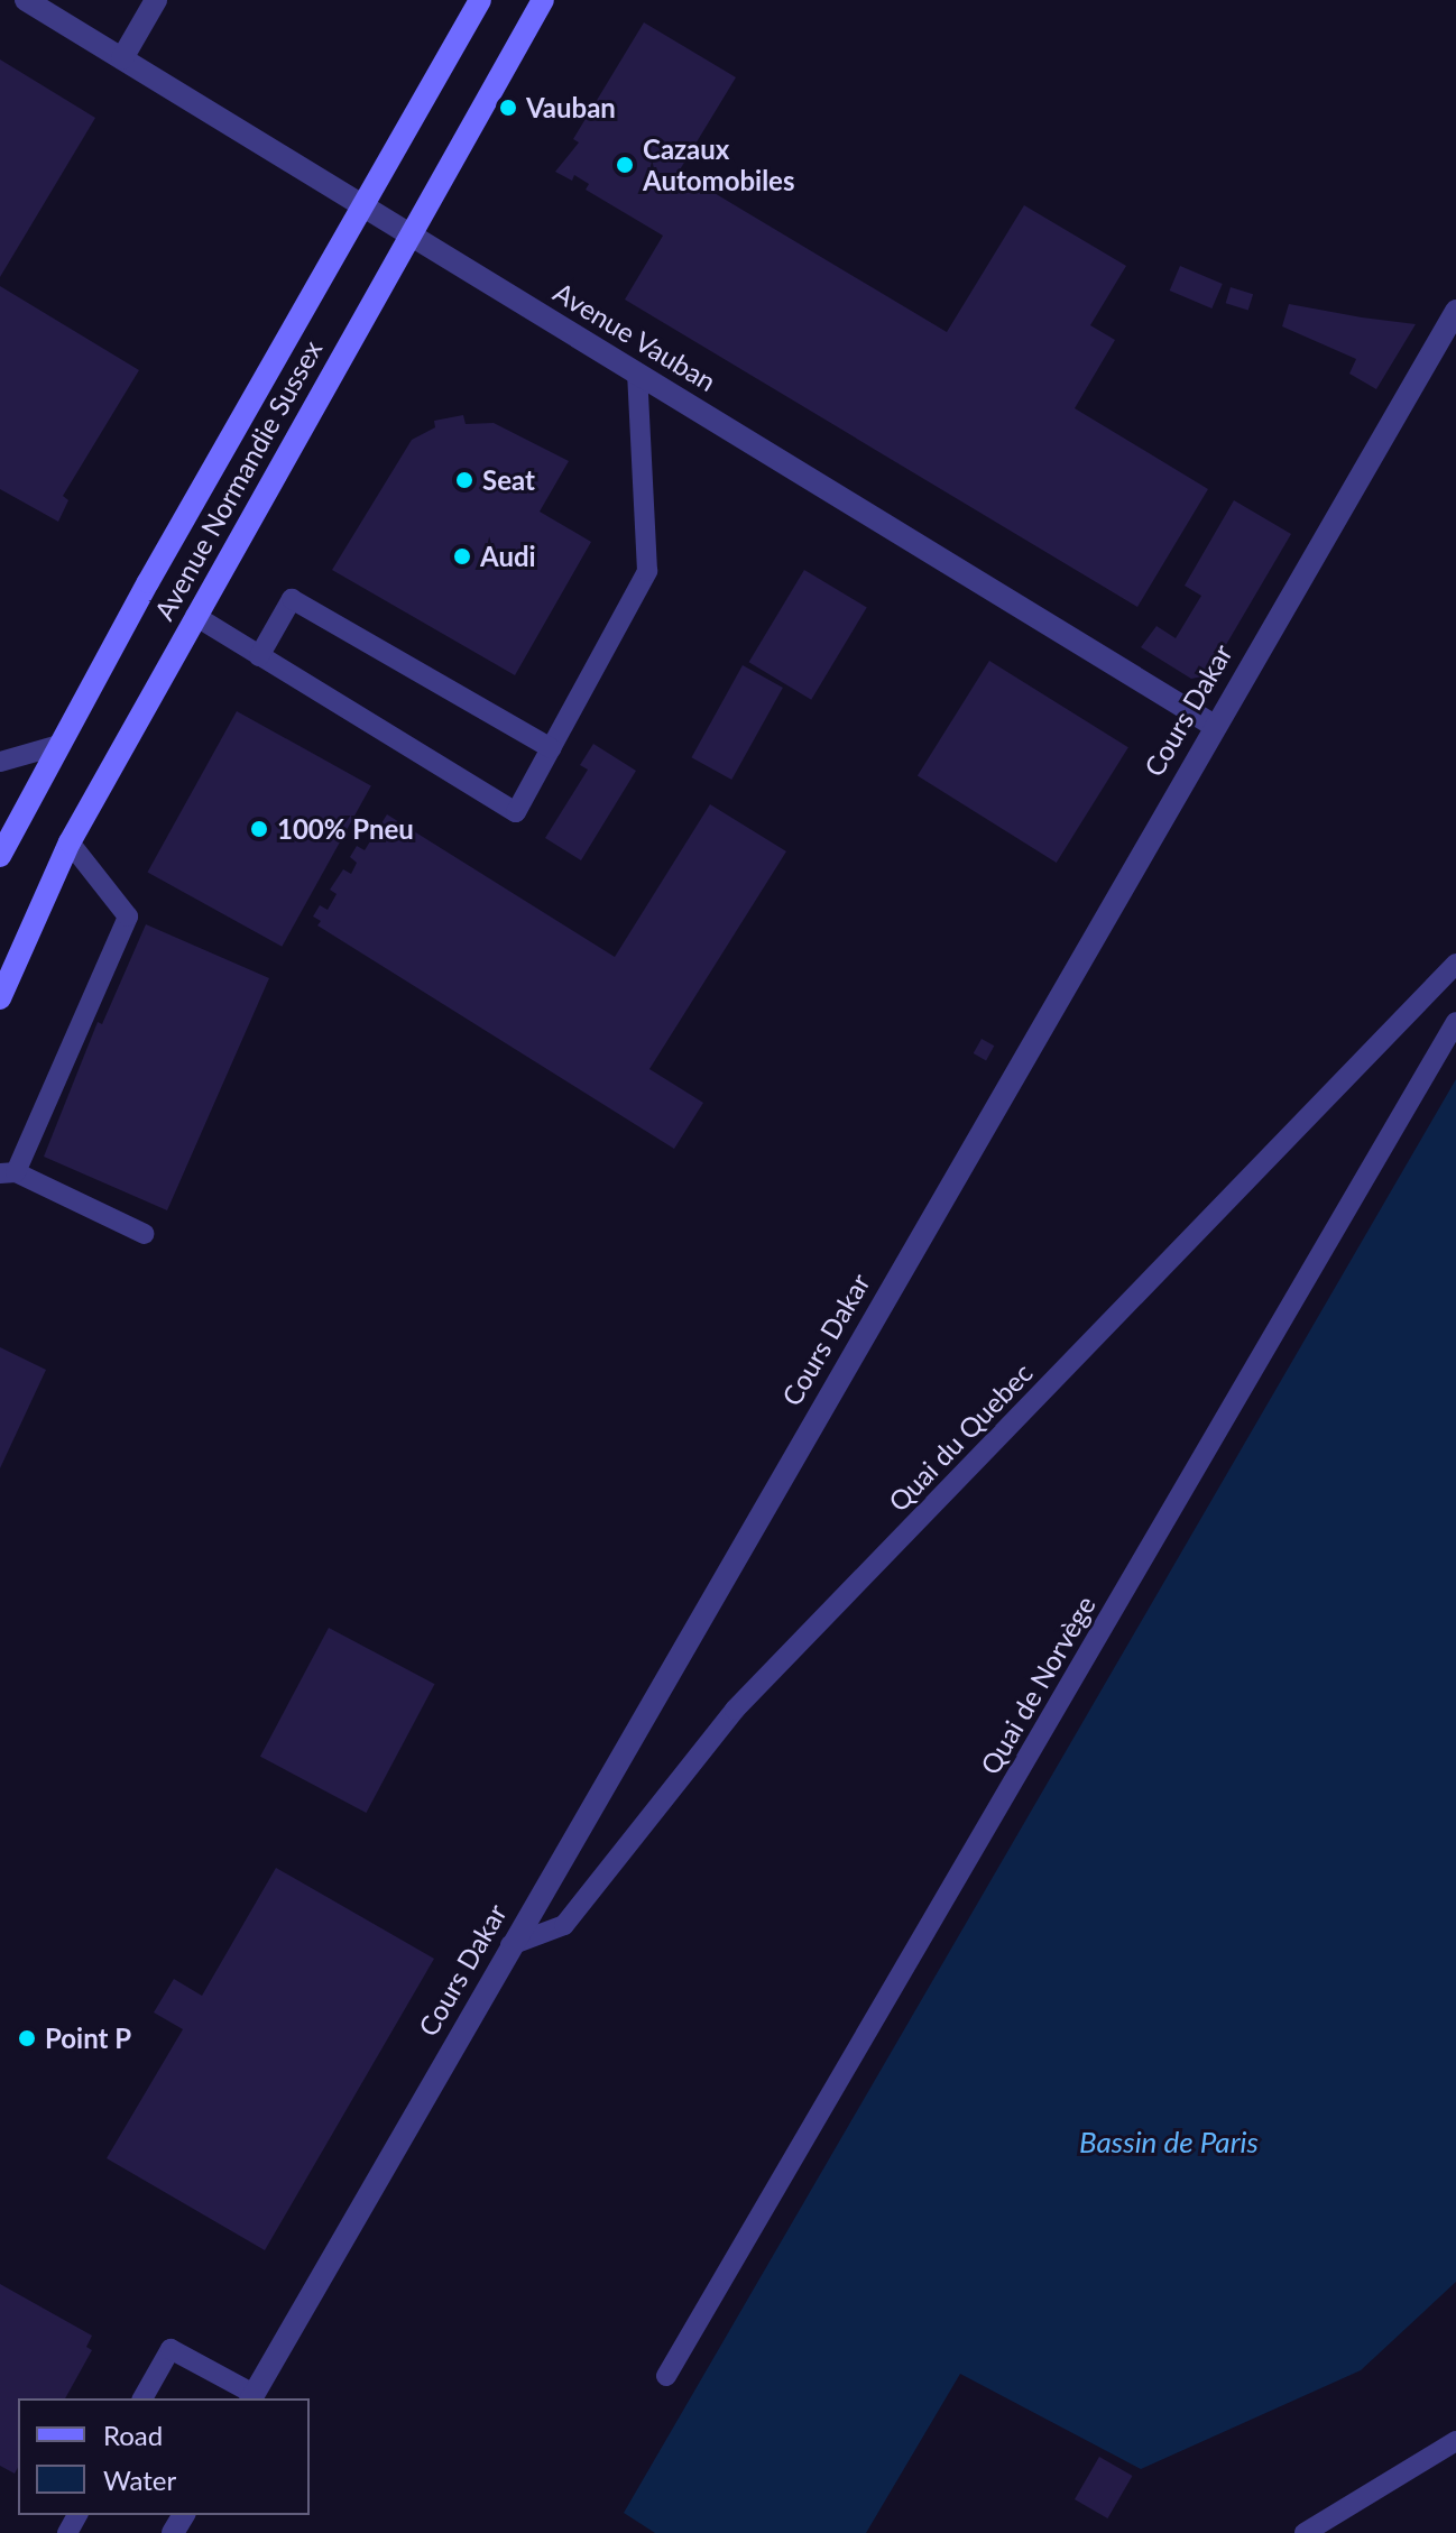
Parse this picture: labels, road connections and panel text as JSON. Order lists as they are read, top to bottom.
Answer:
{
  "streets": {
    "main road": ["Avenue Normandie Sussex"],
    "street": ["Avenue Vauban", "Cours Dakar"],
    "lane": ["Quai du Quebec", "Quai de Norvège"]
  },
  "crossings": [
    ["Avenue Vauban", "Avenue Normandie Sussex"],
    ["Avenue Vauban", "Cours Dakar"],
    ["Cours Dakar", "Quai du Quebec"]
  ],
  "water": ["Bassin de Paris"],
  "places": [
    "Vauban",
    "Cazaux Automobiles",
    "Seat",
    "Audi",
    "100% Pneu",
    "Point P"
  ],
  "legend": ["Road", "Water"]
}
